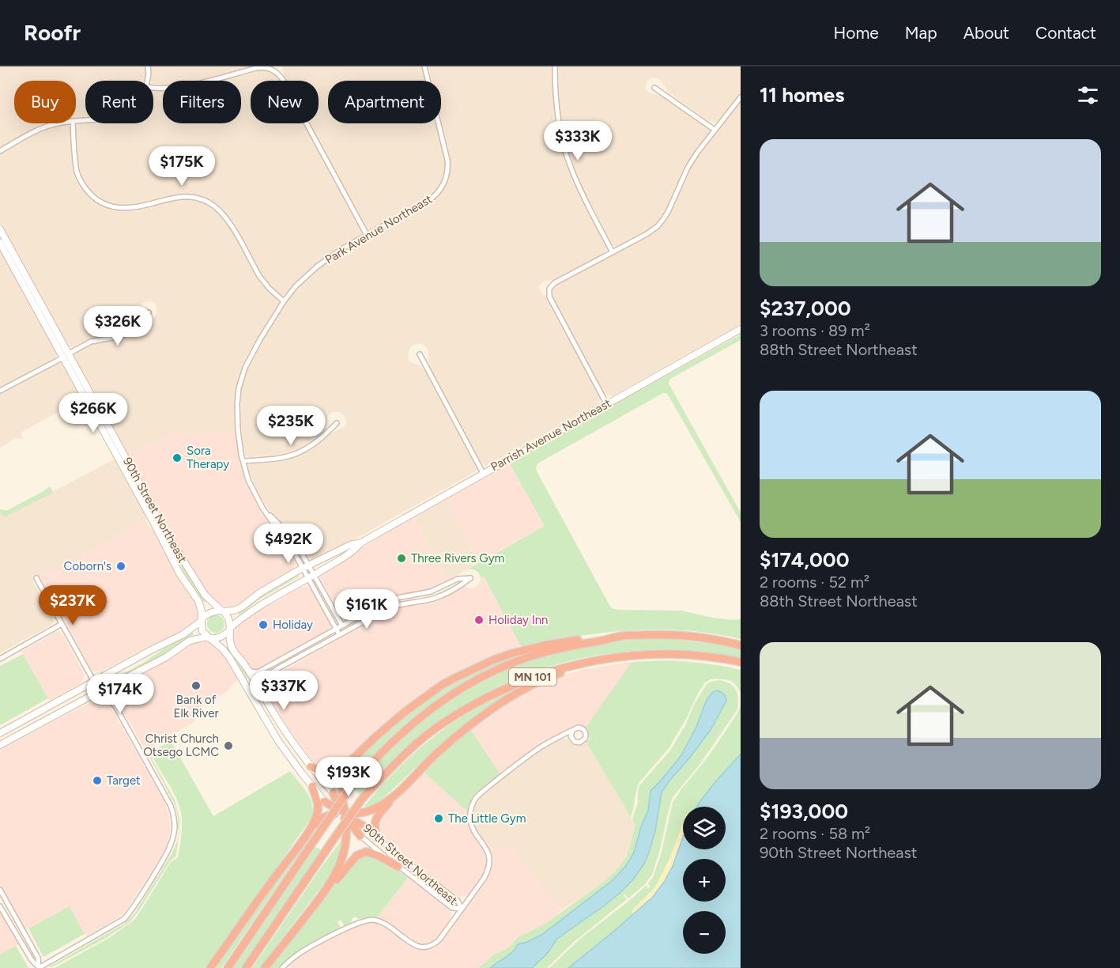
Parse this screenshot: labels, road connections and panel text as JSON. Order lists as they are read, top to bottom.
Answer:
{
  "streets": {
    "highway": ["MN 101"],
    "main road": ["Parrish Avenue Northeast", "90th Street Northeast"],
    "street": ["Park Avenue Northeast"]
  },
  "crossings": [
    ["Park Avenue Northeast", "Parrish Avenue Northeast"],
    ["Parrish Avenue Northeast", "90th Street Northeast"]
  ],
  "places": [
    "Sora Therapy",
    "Three Rivers Gym",
    "Coborn's",
    "Holiday Inn",
    "Holiday",
    "Bank of Elk River",
    "Christ Church Otsego LCMC",
    "Target",
    "The Little Gym"
  ],
  "page": {
    "header": "Roofr",
    "nav": [
      "Home",
      "Map",
      "About",
      "Contact"
    ],
    "heading": "11 homes",
    "chip": [
      "Buy",
      "Rent",
      "Filters",
      "New",
      "Apartment"
    ],
    "price": [
      "$333K",
      "$175K",
      "$326K",
      "$266K",
      "$235K",
      "$492K",
      "$237K",
      "$161K",
      "$337K",
      "$174K",
      "$193K"
    ],
    "list": [
      {
        "name": "$237,000",
        "note": "3 rooms · 89 m² · 88th Street Northeast"
      },
      {
        "name": "$174,000",
        "note": "2 rooms · 52 m² · 88th Street Northeast"
      },
      {
        "name": "$193,000",
        "note": "2 rooms · 58 m² · 90th Street Northeast"
      }
    ],
    "map_buttons": ["+", "−"]
  }
}
